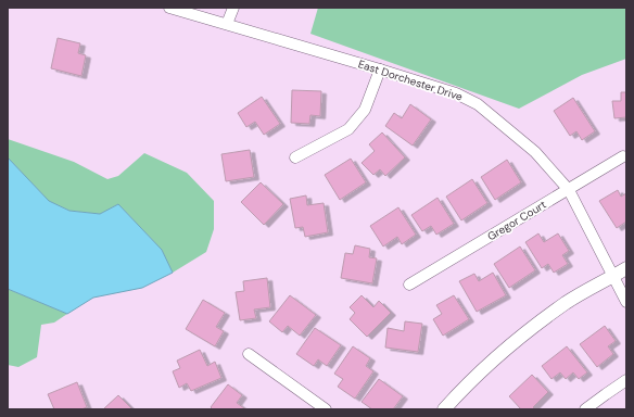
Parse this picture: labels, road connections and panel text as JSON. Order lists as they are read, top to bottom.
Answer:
{
  "streets": {
    "street": ["East Dorchester Drive", "Gregor Court"]
  },
  "crossings": [
    ["East Dorchester Drive", "Gregor Court"]
  ]
}
